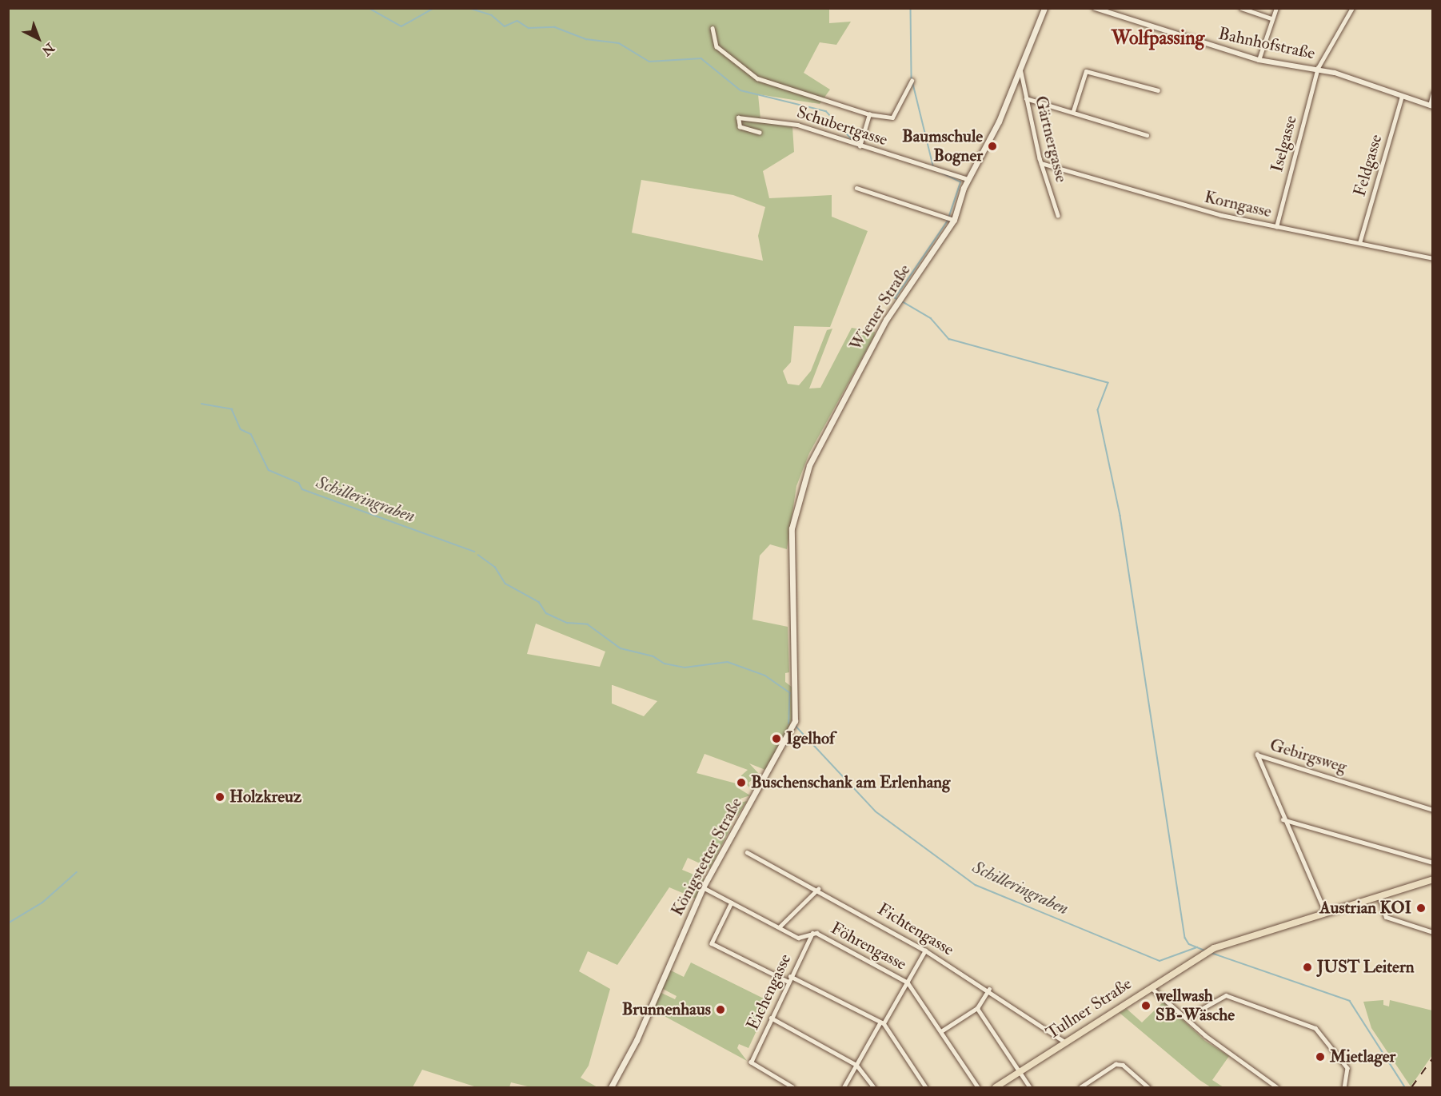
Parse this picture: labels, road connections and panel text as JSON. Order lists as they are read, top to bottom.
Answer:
{
  "streets": {
    "main road": ["Wiener Straße", "Königstetter Straße", "Tullner Straße"],
    "street": [
      "Bahnhofstraße",
      "Schubertgasse",
      "Gärtnergasse",
      "Iselgasse",
      "Feldgasse",
      "Korngasse",
      "Gebirgsweg",
      "Fichtengasse",
      "Föhrengasse",
      "Eichengasse"
    ]
  },
  "crossings": [
    ["Bahnhofstraße", "Iselgasse"],
    ["Bahnhofstraße", "Feldgasse"],
    ["Schubertgasse", "Wiener Straße"],
    ["Gärtnergasse", "Korngasse"],
    ["Gärtnergasse", "Wiener Straße"],
    ["Iselgasse", "Korngasse"],
    ["Feldgasse", "Korngasse"],
    ["Wiener Straße", "Königstetter Straße"],
    ["Gebirgsweg", "Tullner Straße"],
    ["Königstetter Straße", "Föhrengasse"],
    ["Fichtengasse", "Tullner Straße"],
    ["Föhrengasse", "Eichengasse"]
  ],
  "districts": ["Wolfpassing"],
  "water": ["Schilleringraben"],
  "places": [
    "Baumschule Bogner",
    "Igelhof",
    "Buschenschank am Erlenhang",
    "Holzkreuz",
    "Austrian KOI",
    "JUST Leitern",
    "wellwash SB-Wäsche",
    "Brunnenhaus",
    "Mietlager"
  ],
  "north": "bottom right"
}
